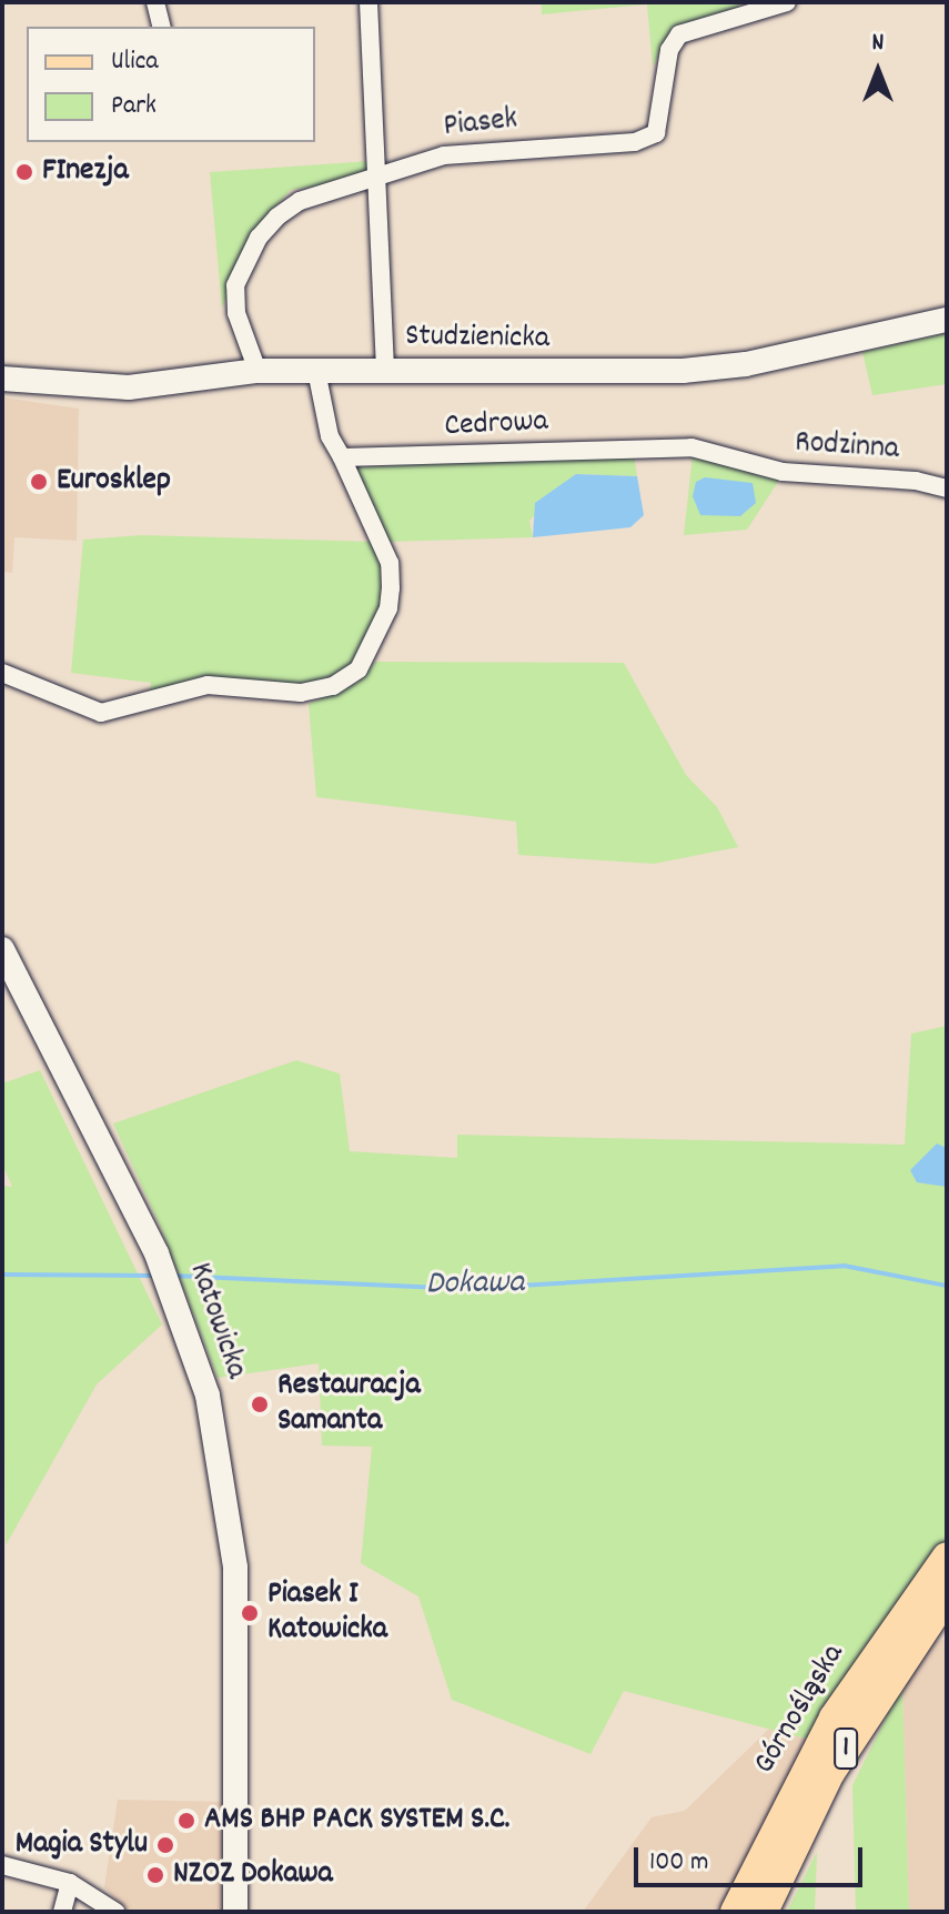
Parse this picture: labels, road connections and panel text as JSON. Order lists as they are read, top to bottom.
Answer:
{
  "streets": {
    "main road": ["Górnośląska", "1"],
    "street": [
      "Piasek",
      "Studzienicka",
      "Cedrowa",
      "Rodzinna",
      "Katowicka"
    ]
  },
  "crossings": [
    ["Piasek", "Studzienicka"],
    ["Cedrowa", "Rodzinna"]
  ],
  "water": ["Dokawa"],
  "places": [
    "FInezja",
    "Eurosklep",
    "Restauracja Samanta",
    "Piasek I Katowicka",
    "AMS BHP PACK SYSTEM S.C.",
    "Magia Stylu",
    "NZOZ Dokawa"
  ],
  "legend": ["Ulica", "Park"],
  "scale_bar": "100 m",
  "north": "top"
}
